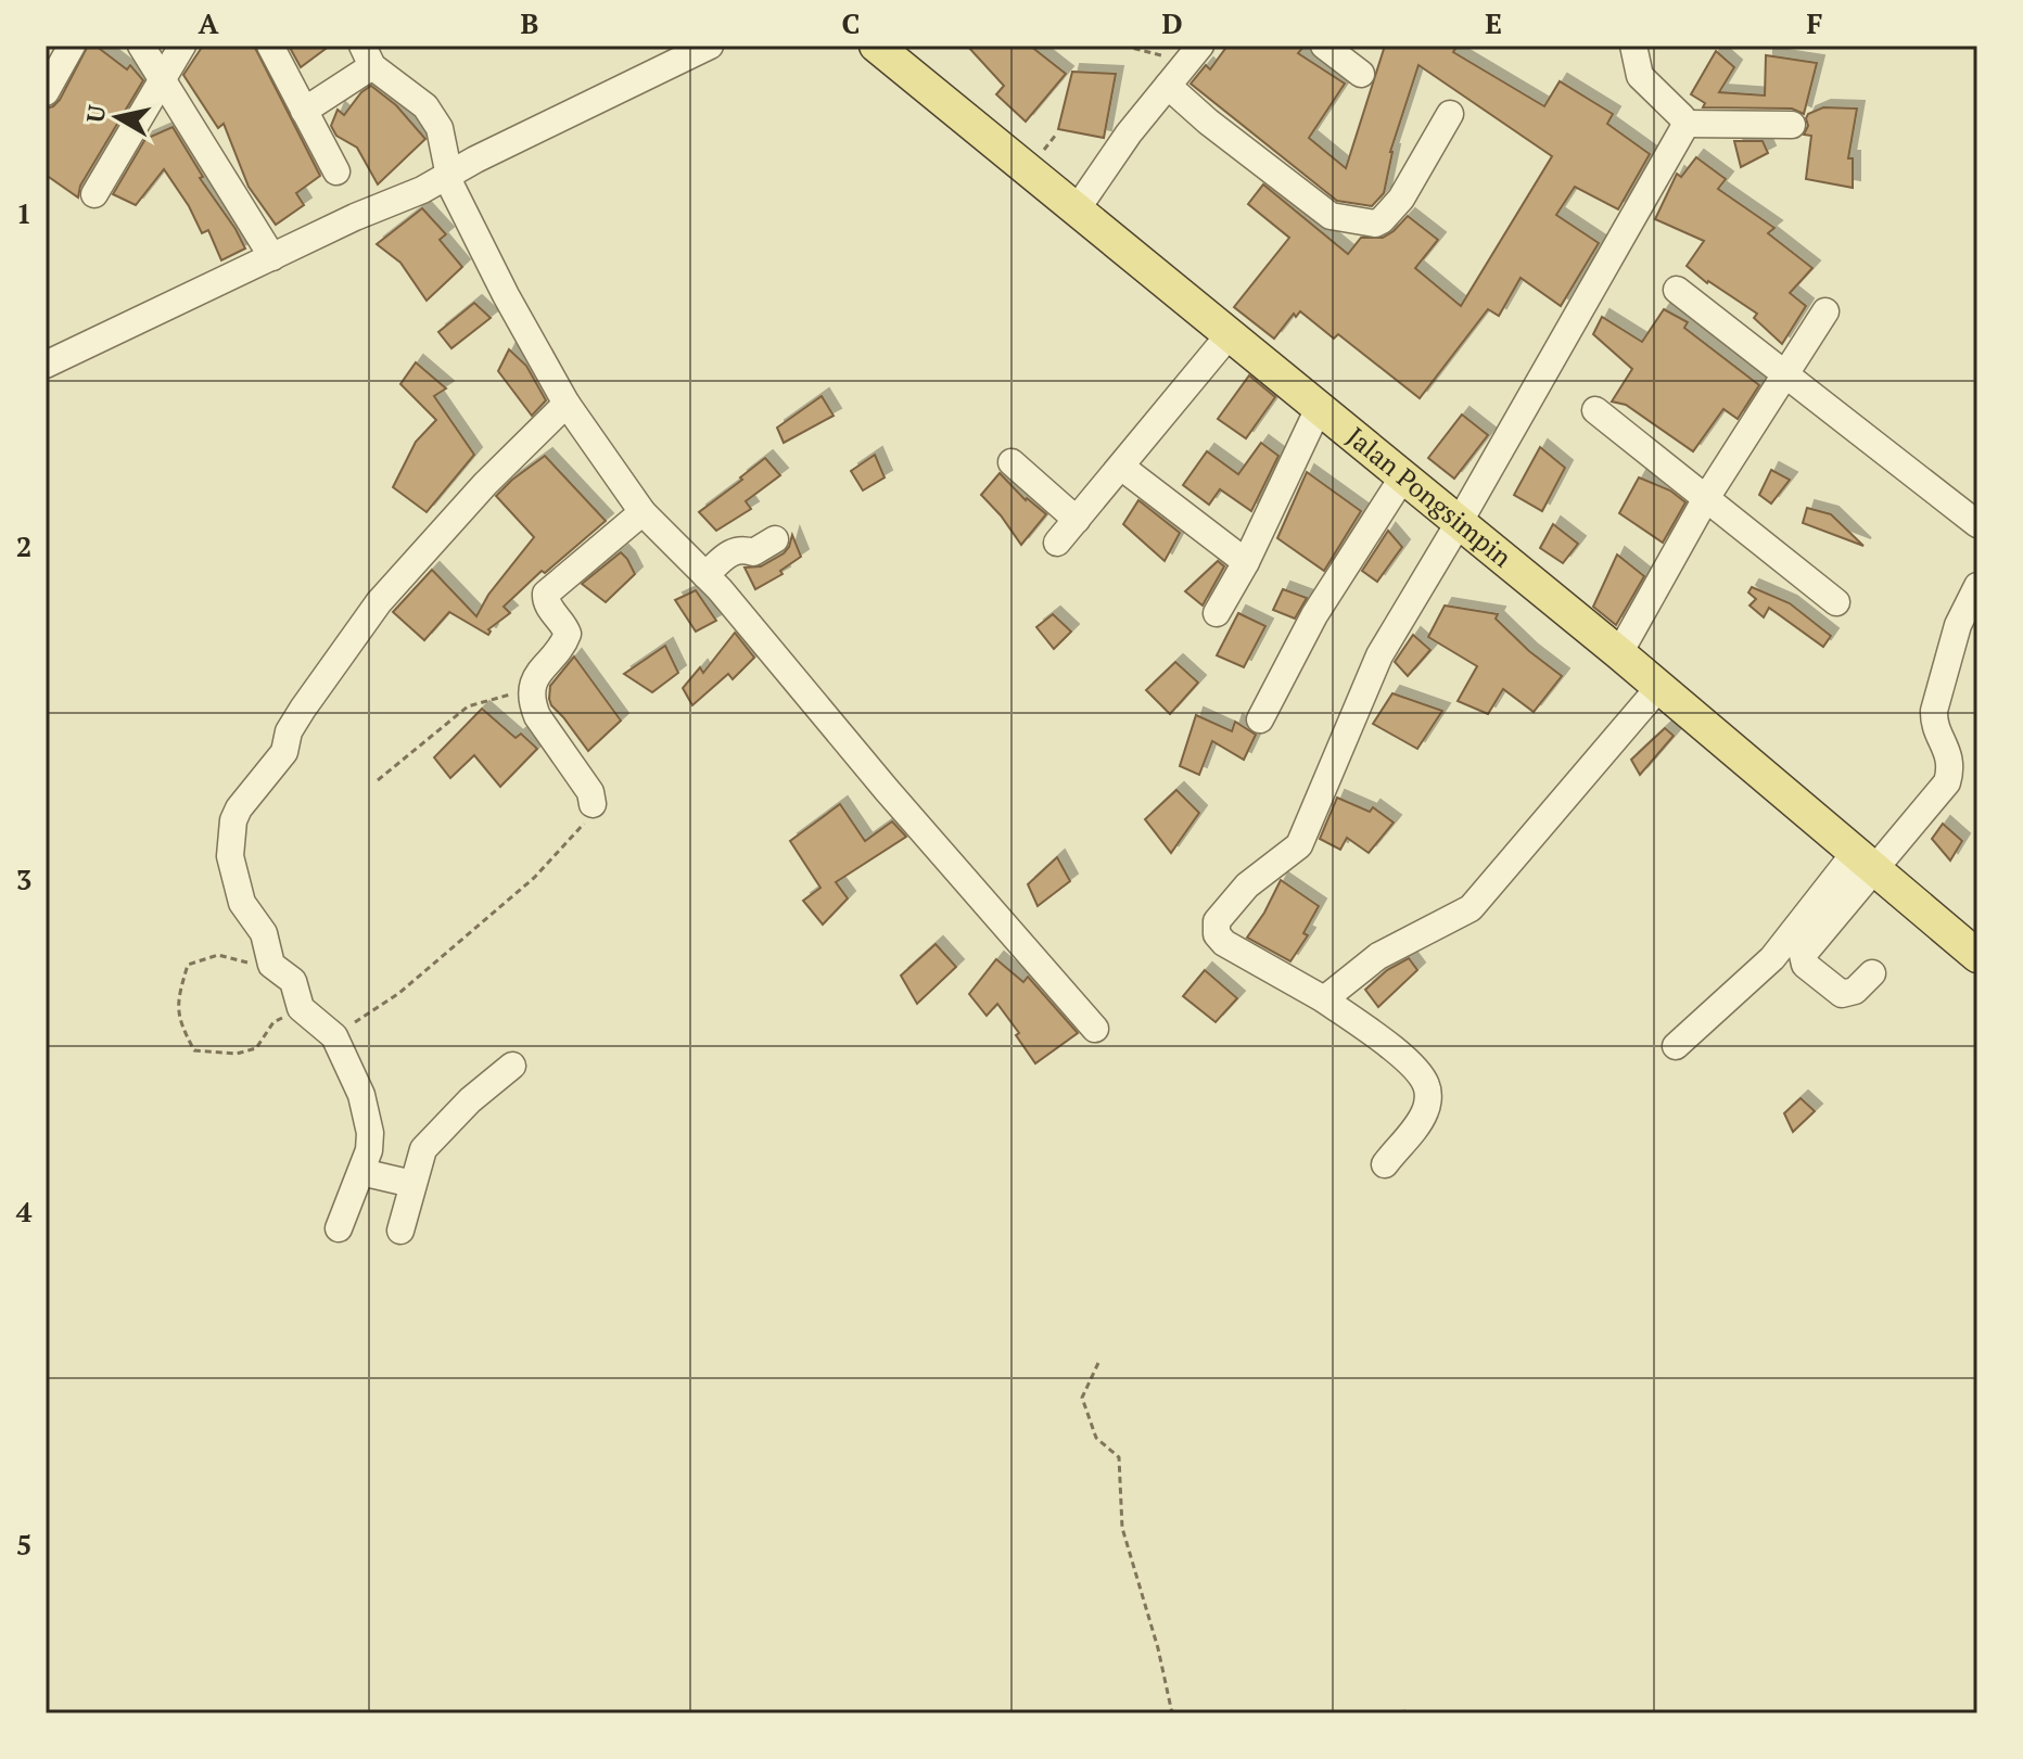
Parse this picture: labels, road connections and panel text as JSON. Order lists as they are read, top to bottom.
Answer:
{
  "streets": {
    "main road": ["Jalan Pongsimpin"]
  },
  "north": "left",
  "grid": {
    "columns": [
      "A",
      "B",
      "C",
      "D",
      "E",
      "F"
    ],
    "rows": [
      "1",
      "2",
      "3",
      "4",
      "5"
    ]
  }
}
